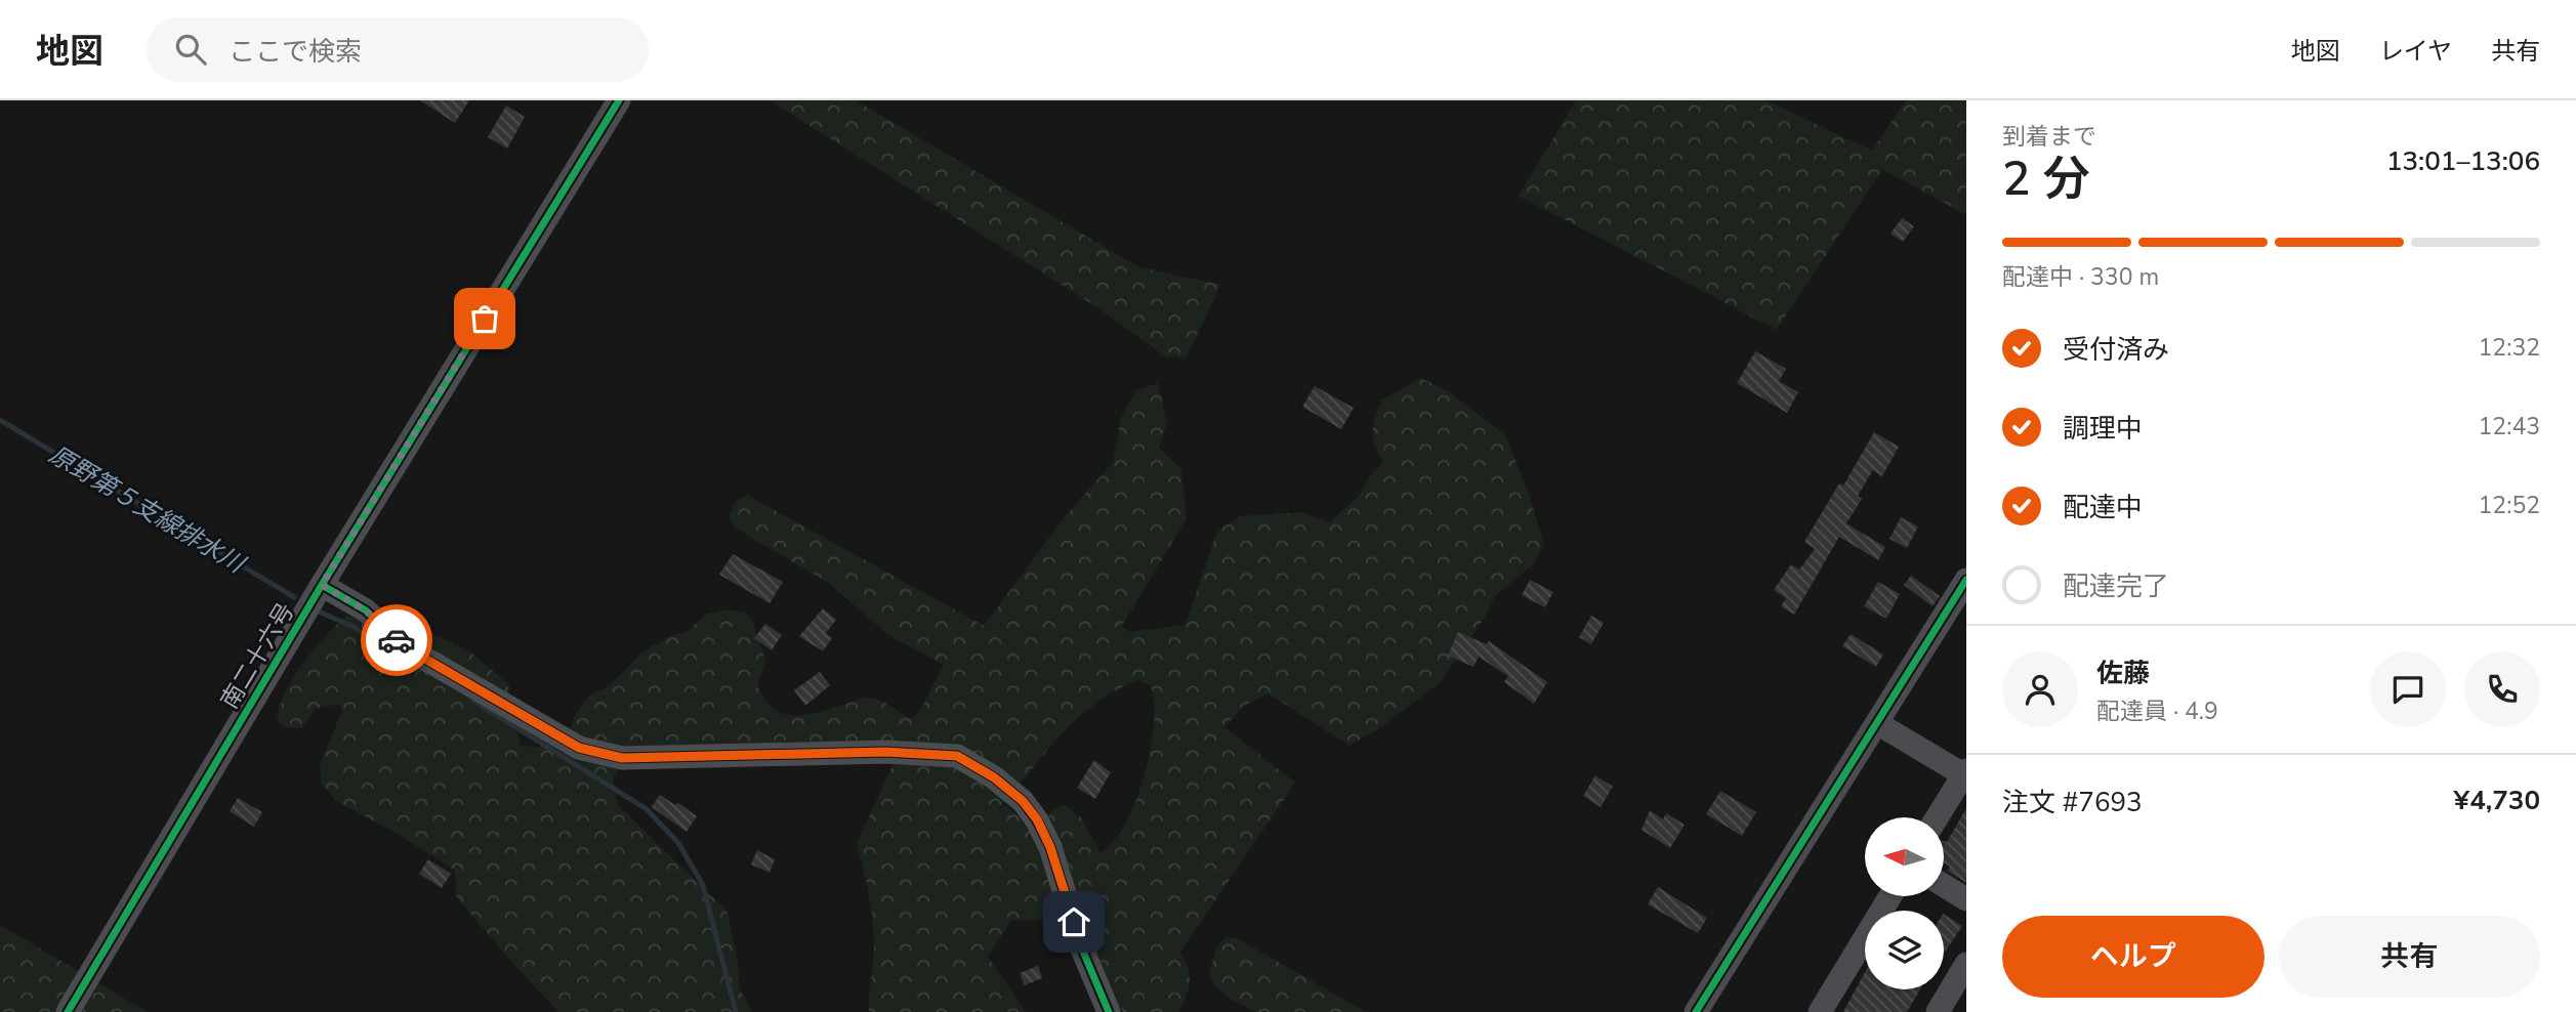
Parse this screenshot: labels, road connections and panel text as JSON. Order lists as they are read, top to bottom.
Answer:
{
  "streets": {
    "street": ["南二十六号"]
  },
  "water": ["原野第５支線排水川"],
  "north": "left",
  "page": {
    "header": "地図",
    "search": "ここで検索",
    "nav": ["地図", "レイヤ", "共有"],
    "heading": ["2 分", "到着まで", "13:01–13:06"],
    "panel": [
      "佐藤",
      "配達員 · 4.9",
      "注文 #7693",
      "¥4,730"
    ],
    "bar": "配達中 · 330 m",
    "list": [
      ["受付済み", "12:32"],
      ["調理中", "12:43"],
      ["配達中", "12:52"],
      "配達完了"
    ],
    "buttons": ["ヘルプ", "共有"]
  }
}
